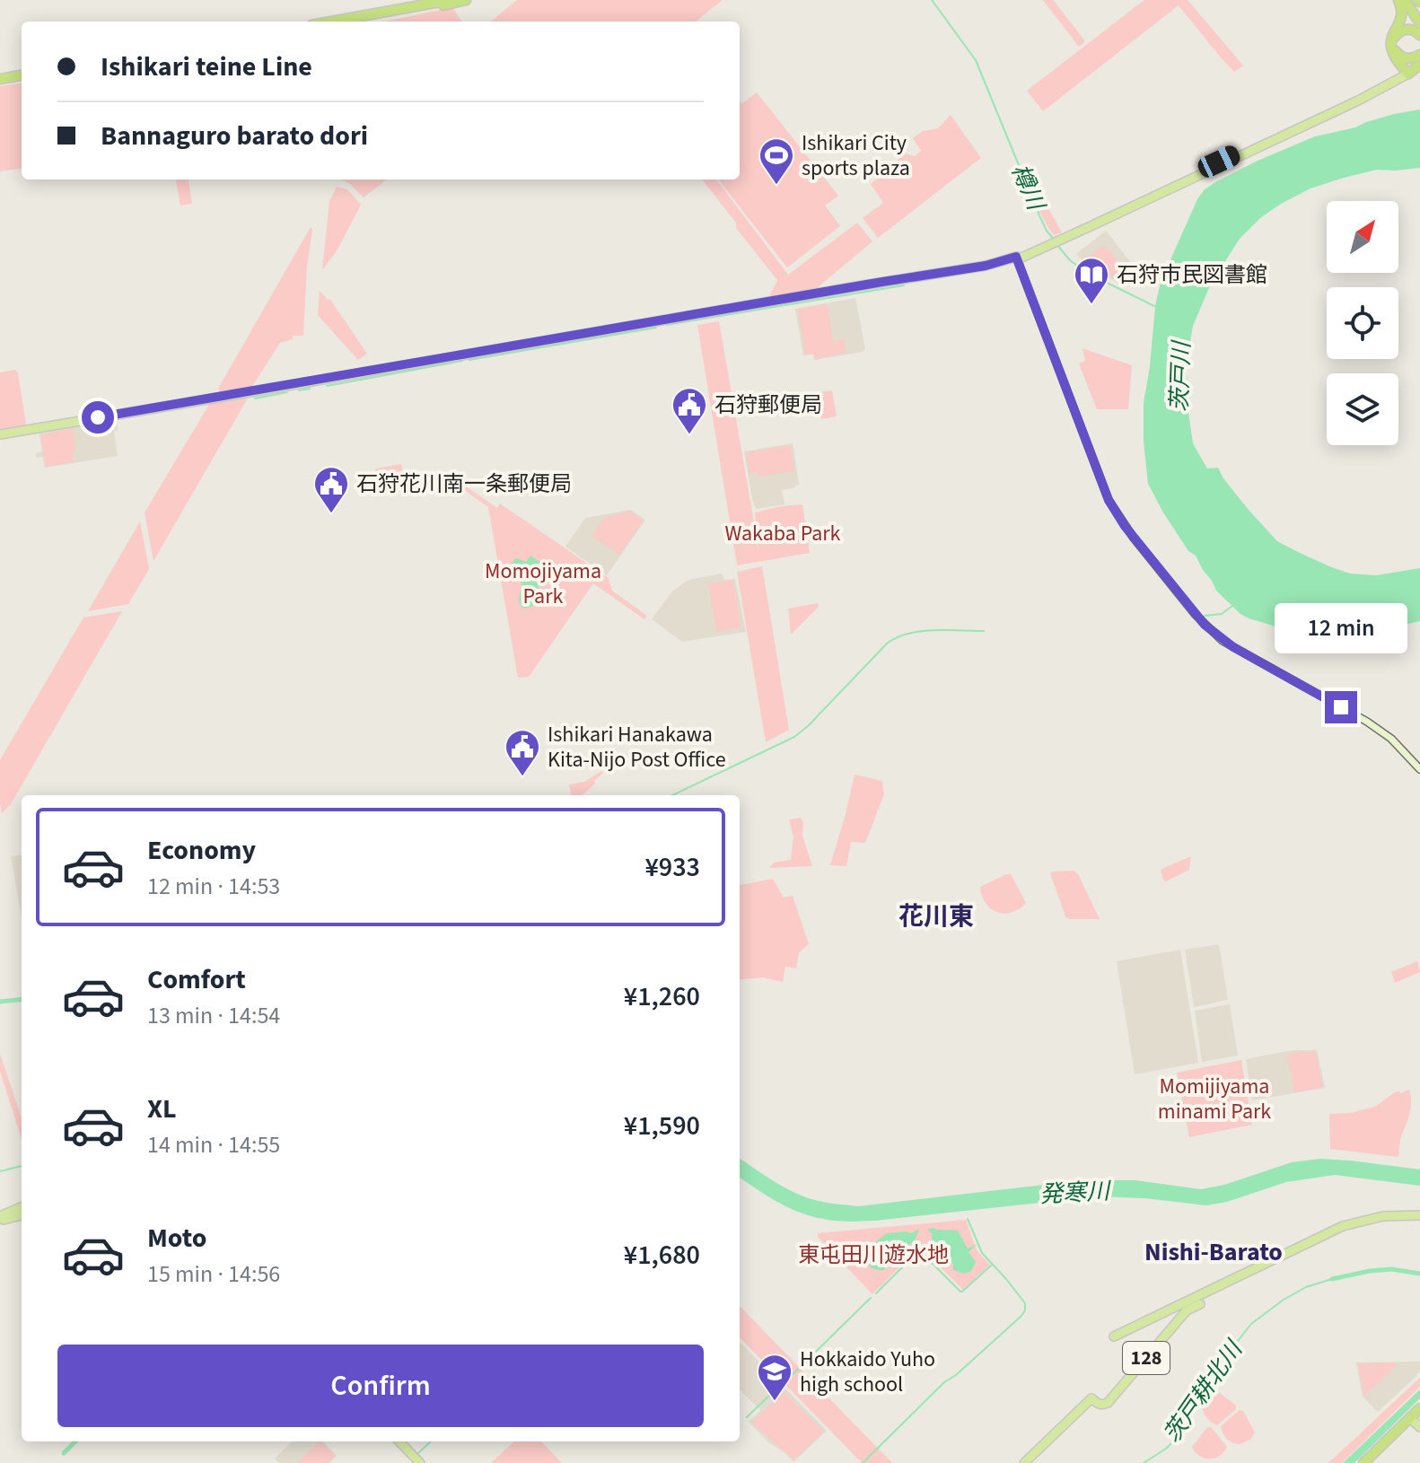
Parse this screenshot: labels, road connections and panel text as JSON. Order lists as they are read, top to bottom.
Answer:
{
  "streets": {
    "main road": ["128"]
  },
  "districts": ["花川東", "Nishi-Barato"],
  "water": [
    "樽川",
    "茨戸川",
    "発寒川",
    "茨戸耕北川"
  ],
  "parks": [
    "Wakaba Park",
    "Momojiyama Park",
    "Momijiyama minami Park",
    "東屯田川遊水地"
  ],
  "places": {
    "sports": ["Ishikari City sports plaza"],
    "library": ["石狩市民図書館"],
    "public building": ["石狩郵便局", "石狩花川南一条郵便局", "Ishikari Hanakawa Kita-Nijo Post Office"],
    "school or university": ["Hokkaido Yuho high school"]
  },
  "north": "top right",
  "page": {
    "banner": ["Ishikari teine Line", "Bannaguro barato dori"],
    "bubble": "12 min",
    "list": [
      {
        "name": "Economy",
        "note": "12 min · 14:53",
        "value": "¥933"
      },
      {
        "name": "Comfort",
        "note": "13 min · 14:54",
        "value": "¥1,260"
      },
      {
        "name": "XL",
        "note": "14 min · 14:55",
        "value": "¥1,590"
      },
      {
        "name": "Moto",
        "note": "15 min · 14:56",
        "value": "¥1,680"
      }
    ],
    "buttons": "Confirm"
  }
}
